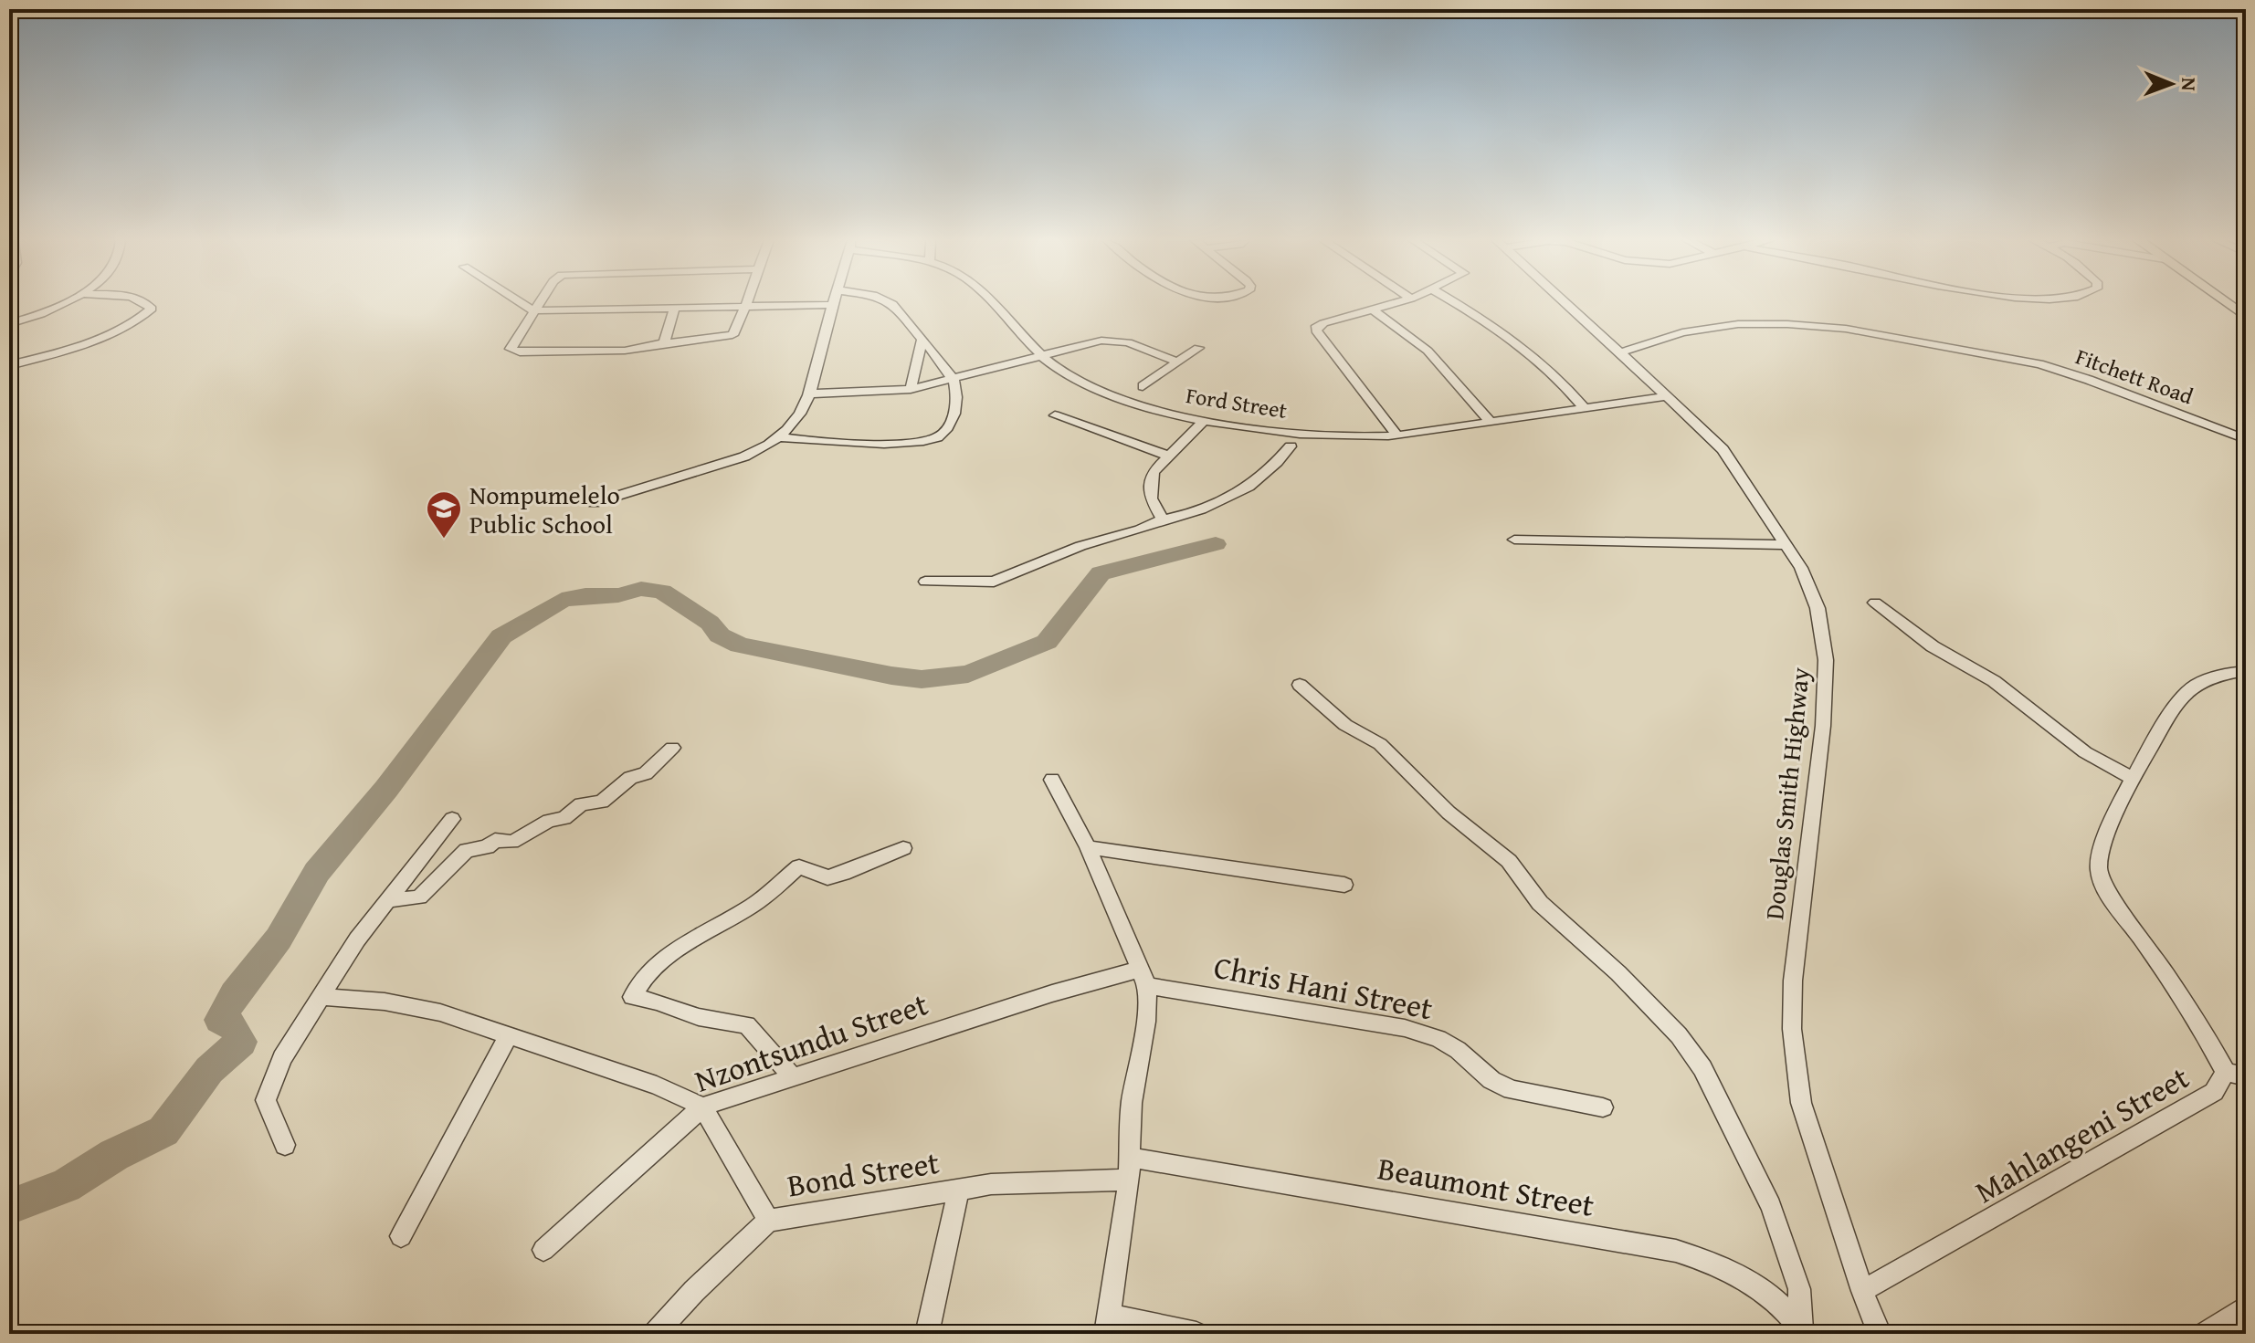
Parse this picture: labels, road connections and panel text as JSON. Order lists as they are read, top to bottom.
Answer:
{
  "streets": {
    "street": [
      "Fitchett Road",
      "Ford Street",
      "Douglas Smith Highway",
      "Chris Hani Street",
      "Nzontsundu Street",
      "Mahlangeni Street",
      "Bond Street",
      "Beaumont Street"
    ]
  },
  "crossings": [
    ["Fitchett Road", "Douglas Smith Highway"],
    ["Ford Street", "Douglas Smith Highway"],
    ["Douglas Smith Highway", "Mahlangeni Street"],
    ["Chris Hani Street", "Nzontsundu Street"],
    ["Bond Street", "Beaumont Street"]
  ],
  "places": {
    "school or university": ["Nompumelelo Public School"]
  },
  "north": "right"
}
